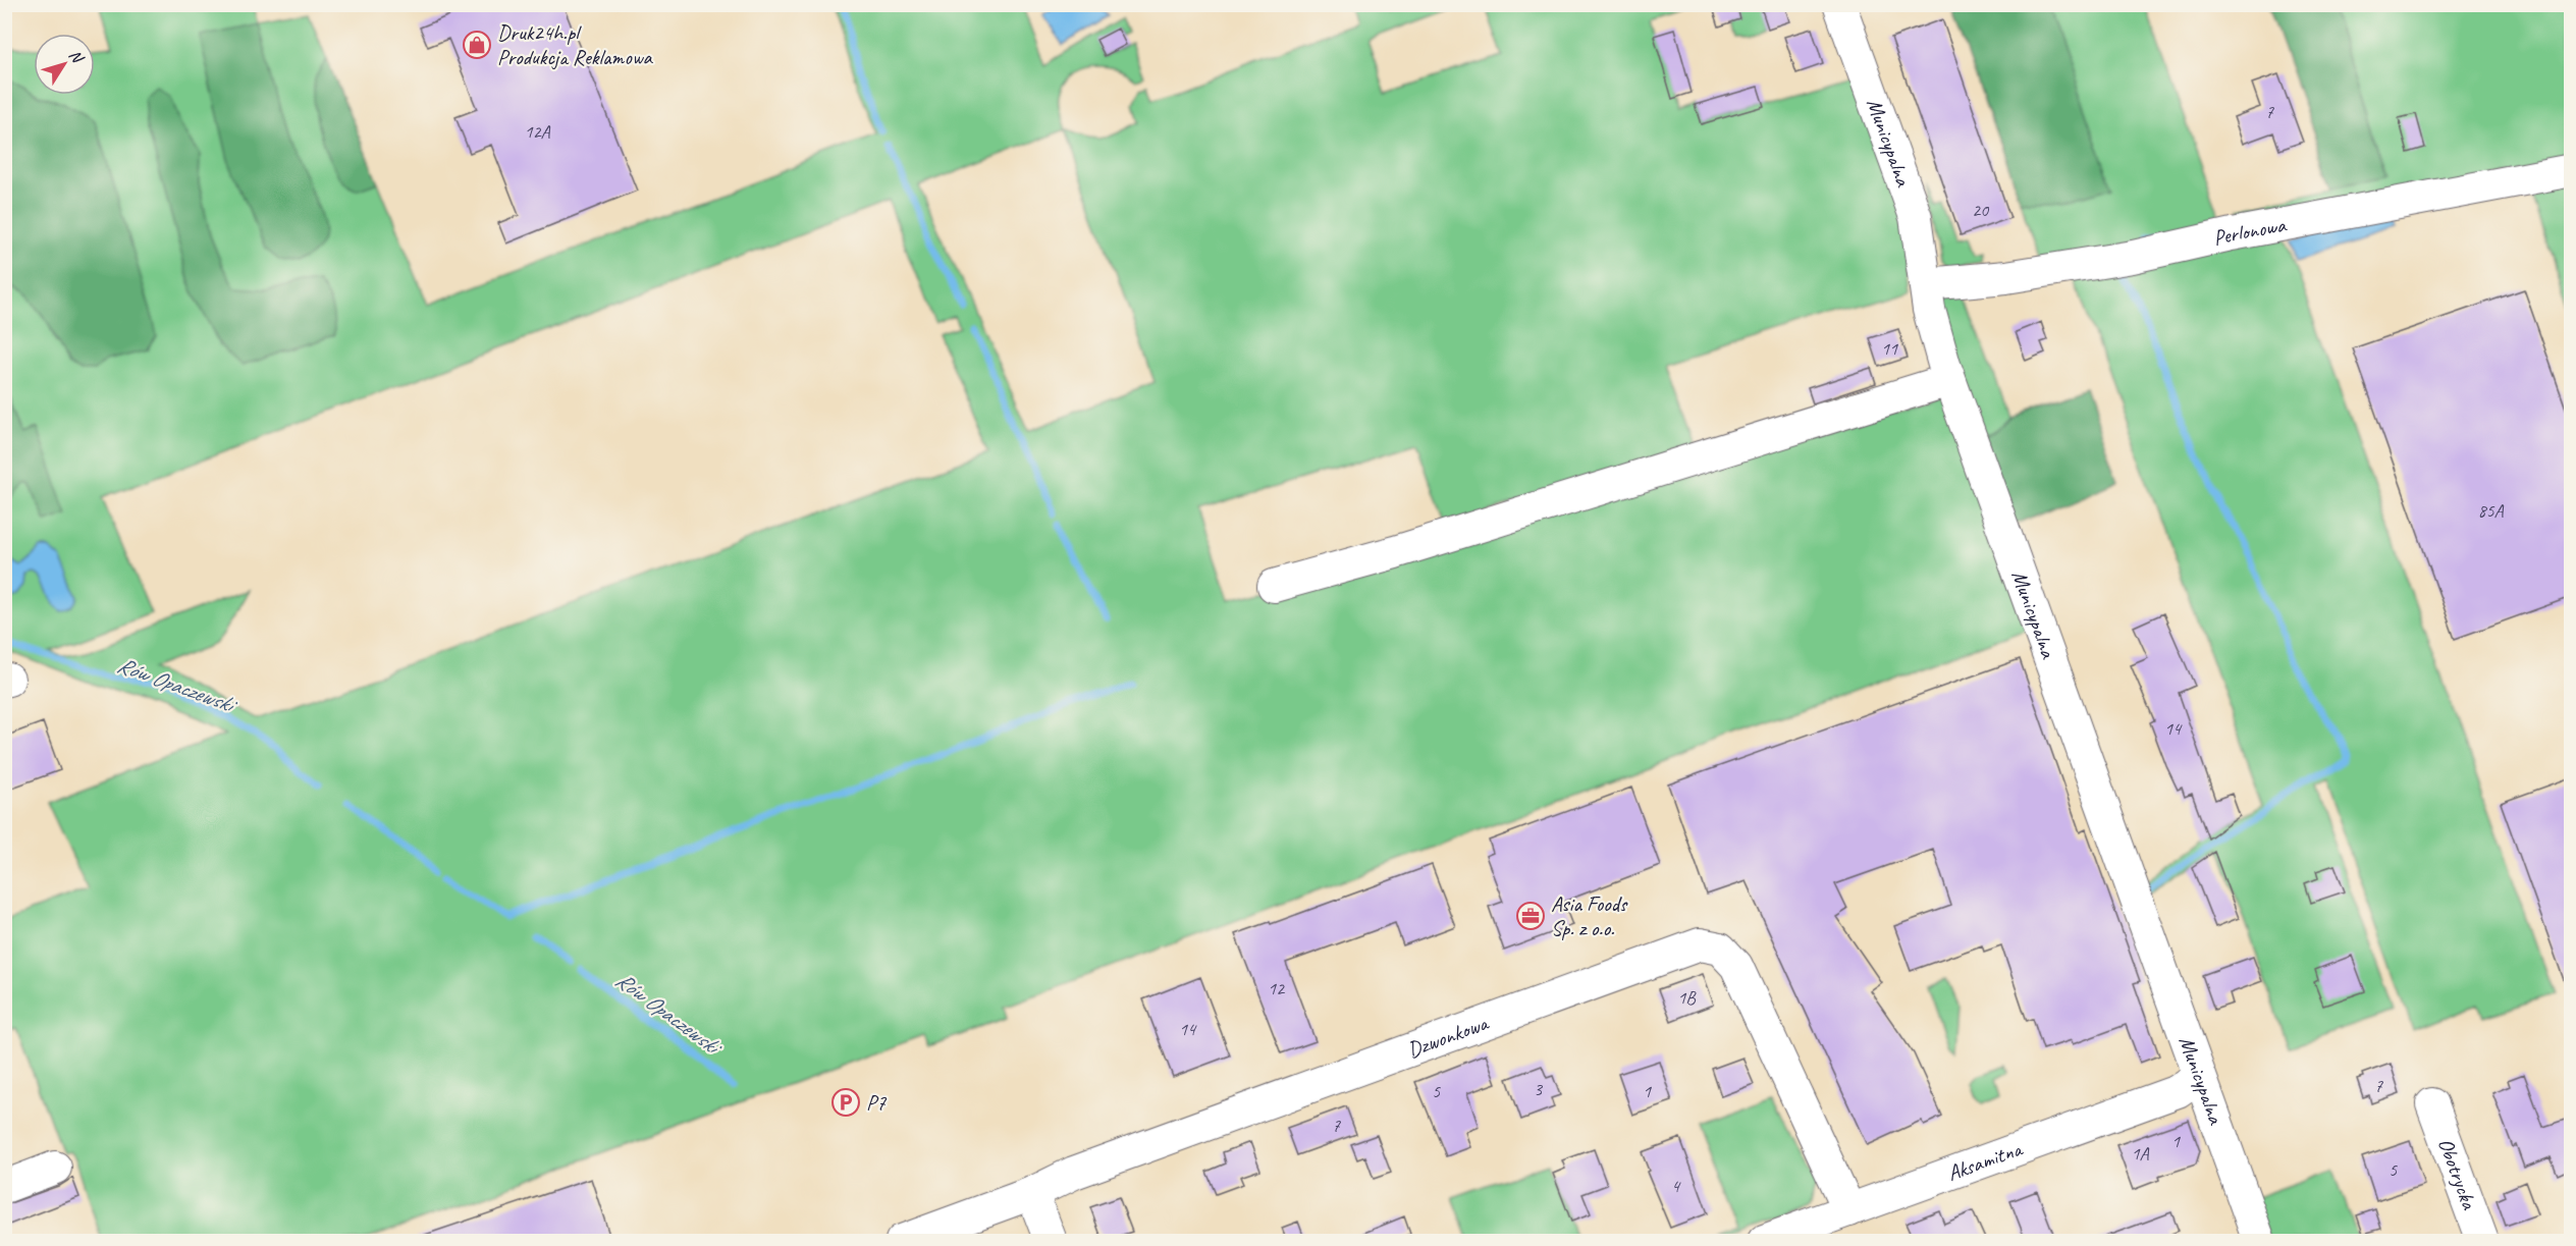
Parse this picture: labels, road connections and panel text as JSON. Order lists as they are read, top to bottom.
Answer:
{
  "streets": {
    "street": [
      "Municypalna",
      "Perlonowa",
      "Dzwonkowa",
      "Aksamitna",
      "Obotrycka"
    ]
  },
  "crossings": [
    ["Municypalna", "Perlonowa"],
    ["Municypalna", "Aksamitna"],
    ["Dzwonkowa", "Aksamitna"]
  ],
  "water": ["Rów Opaczewski"],
  "places": {
    "shop": ["Druk24h.pl Produkcja Reklamowa"],
    "office": ["Asia Foods Sp. z o.o."],
    "parking": ["P7"]
  },
  "house_numbers": [
    "7",
    "12A",
    "20",
    "11",
    "85A",
    "14",
    "12",
    "1B",
    "14",
    "7",
    "3",
    "5",
    "1",
    "7",
    "1",
    "1A",
    "5",
    "4"
  ],
  "north": "top right"
}
